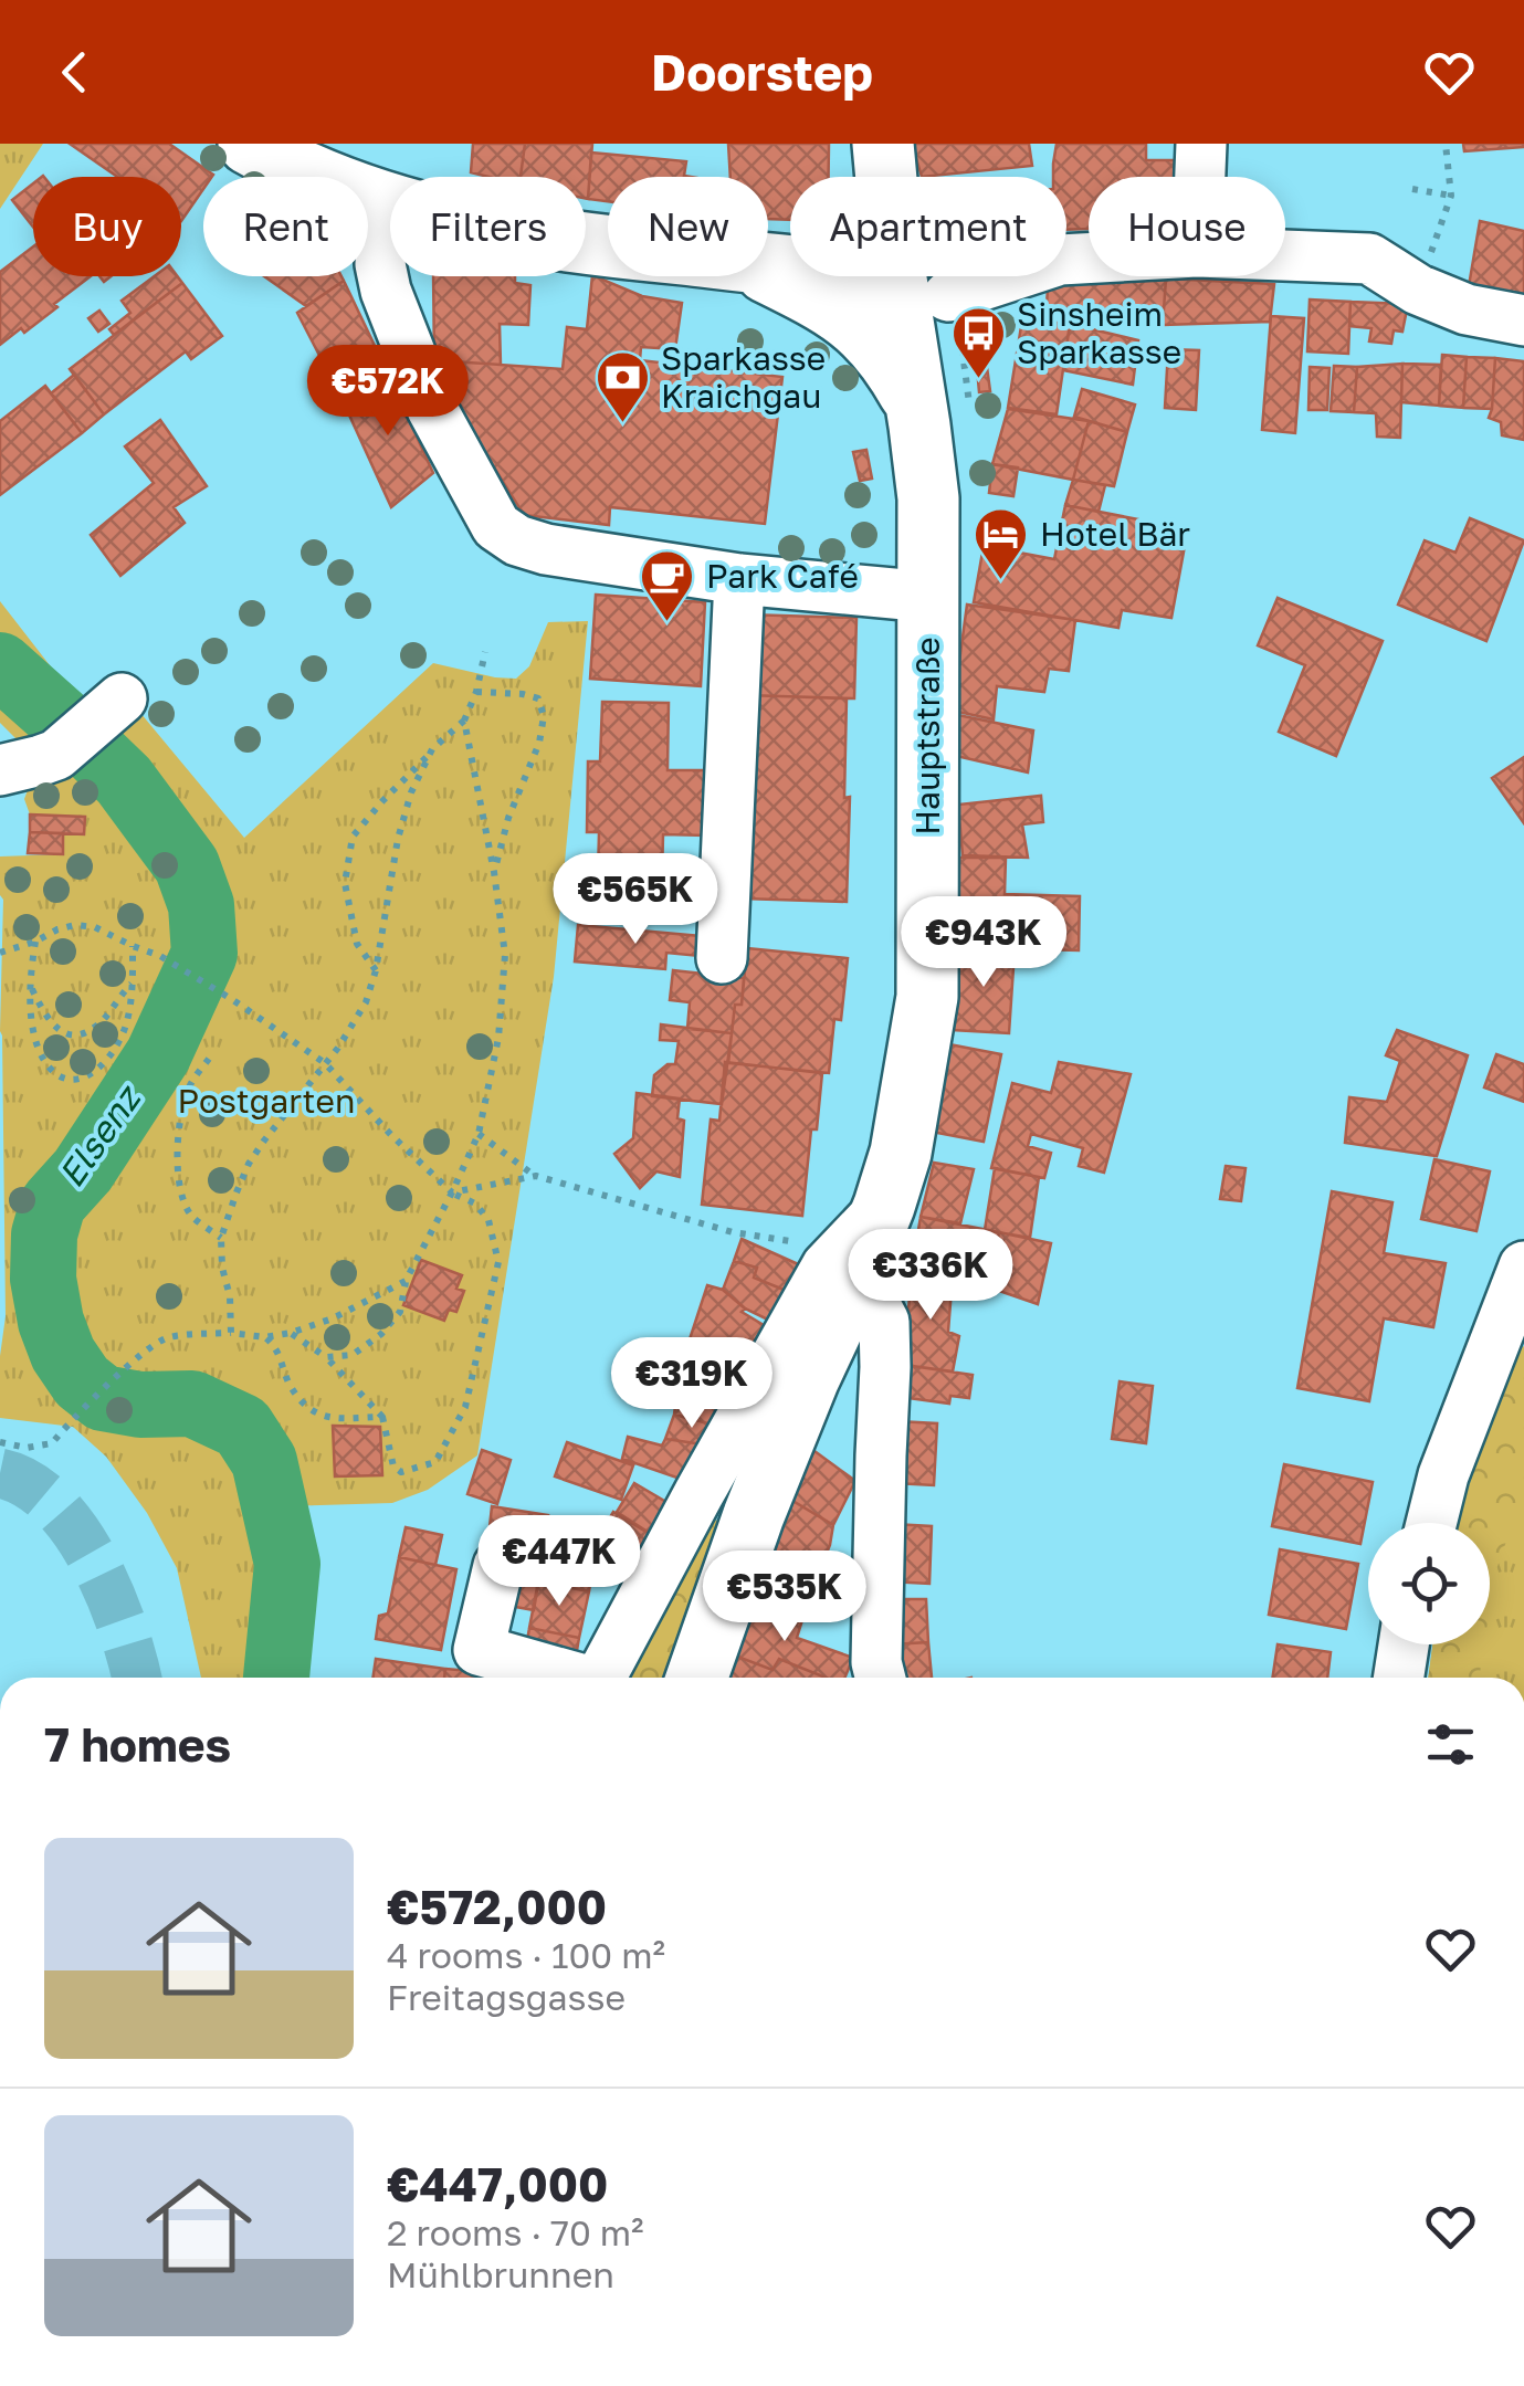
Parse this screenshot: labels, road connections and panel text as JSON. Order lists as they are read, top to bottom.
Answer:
{
  "streets": {
    "main road": ["Hauptstraße"]
  },
  "water": ["Elsenz"],
  "parks": ["Postgarten"],
  "places": {
    "bus stop": ["Sinsheim Sparkasse"],
    "bank": ["Sparkasse Kraichgau"],
    "hotel": ["Hotel Bär"],
    "cafe": ["Park Café"]
  },
  "page": {
    "header": "Doorstep",
    "chip": [
      "Buy",
      "Rent",
      "Filters",
      "New",
      "Apartment",
      "House"
    ],
    "price": [
      "€572K",
      "€565K",
      "€943K",
      "€336K",
      "€319K",
      "€447K",
      "€535K"
    ],
    "heading": "7 homes",
    "list": [
      {
        "name": "€572,000",
        "note": "4 rooms · 100 m² · Freitagsgasse"
      },
      {
        "name": "€447,000",
        "note": "2 rooms · 70 m² · Mühlbrunnen"
      }
    ]
  }
}
